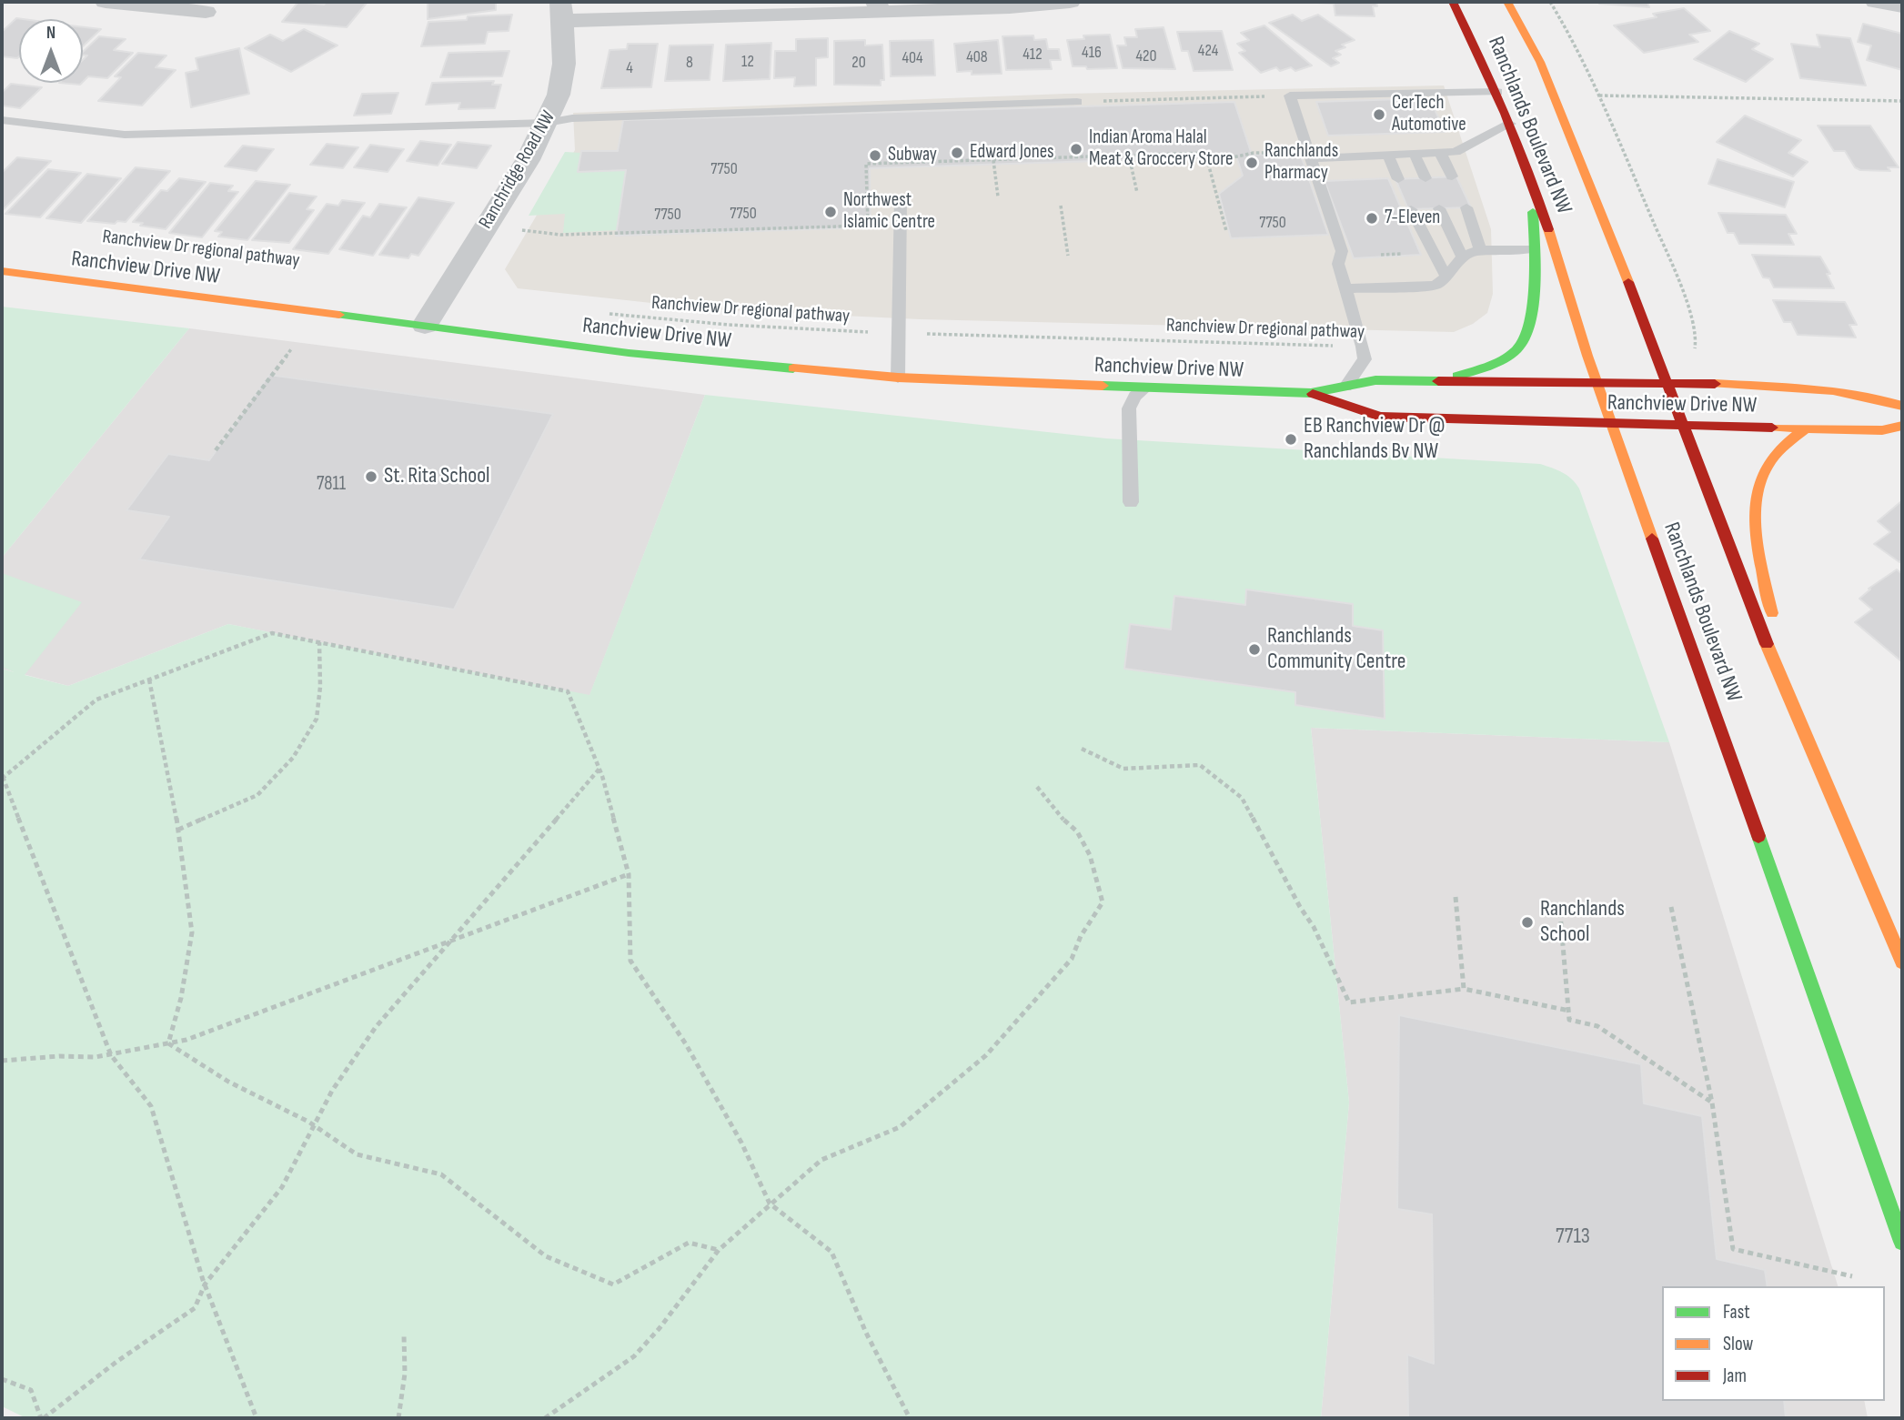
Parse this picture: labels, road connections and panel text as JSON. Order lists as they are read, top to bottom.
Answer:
{
  "streets": {
    "street": ["Ranchlands Boulevard NW", "Ranchridge Road NW", "Ranchview Drive NW"],
    "path": ["Ranchview Dr regional pathway"]
  },
  "crossings": [
    ["Ranchlands Boulevard NW", "Ranchview Drive NW"],
    ["Ranchridge Road NW", "Ranchview Drive NW"]
  ],
  "places": [
    "CerTech Automotive",
    "Indian Aroma Halal Meat & Groccery Store",
    "Edward Jones",
    "Subway",
    "Ranchlands Pharmacy",
    "Northwest Islamic Centre",
    "7-Eleven",
    "EB Ranchview Dr @ Ranchlands Bv NW",
    "St. Rita School",
    "Ranchlands Community Centre",
    "Ranchlands School"
  ],
  "house_numbers": [
    "424",
    "416",
    "412",
    "420",
    "408",
    "404",
    "12",
    "8",
    "20",
    "4",
    "7750",
    "7750",
    "7750",
    "7750",
    "7811",
    "7713"
  ],
  "legend": ["Fast", "Slow", "Jam"],
  "north": "top"
}
